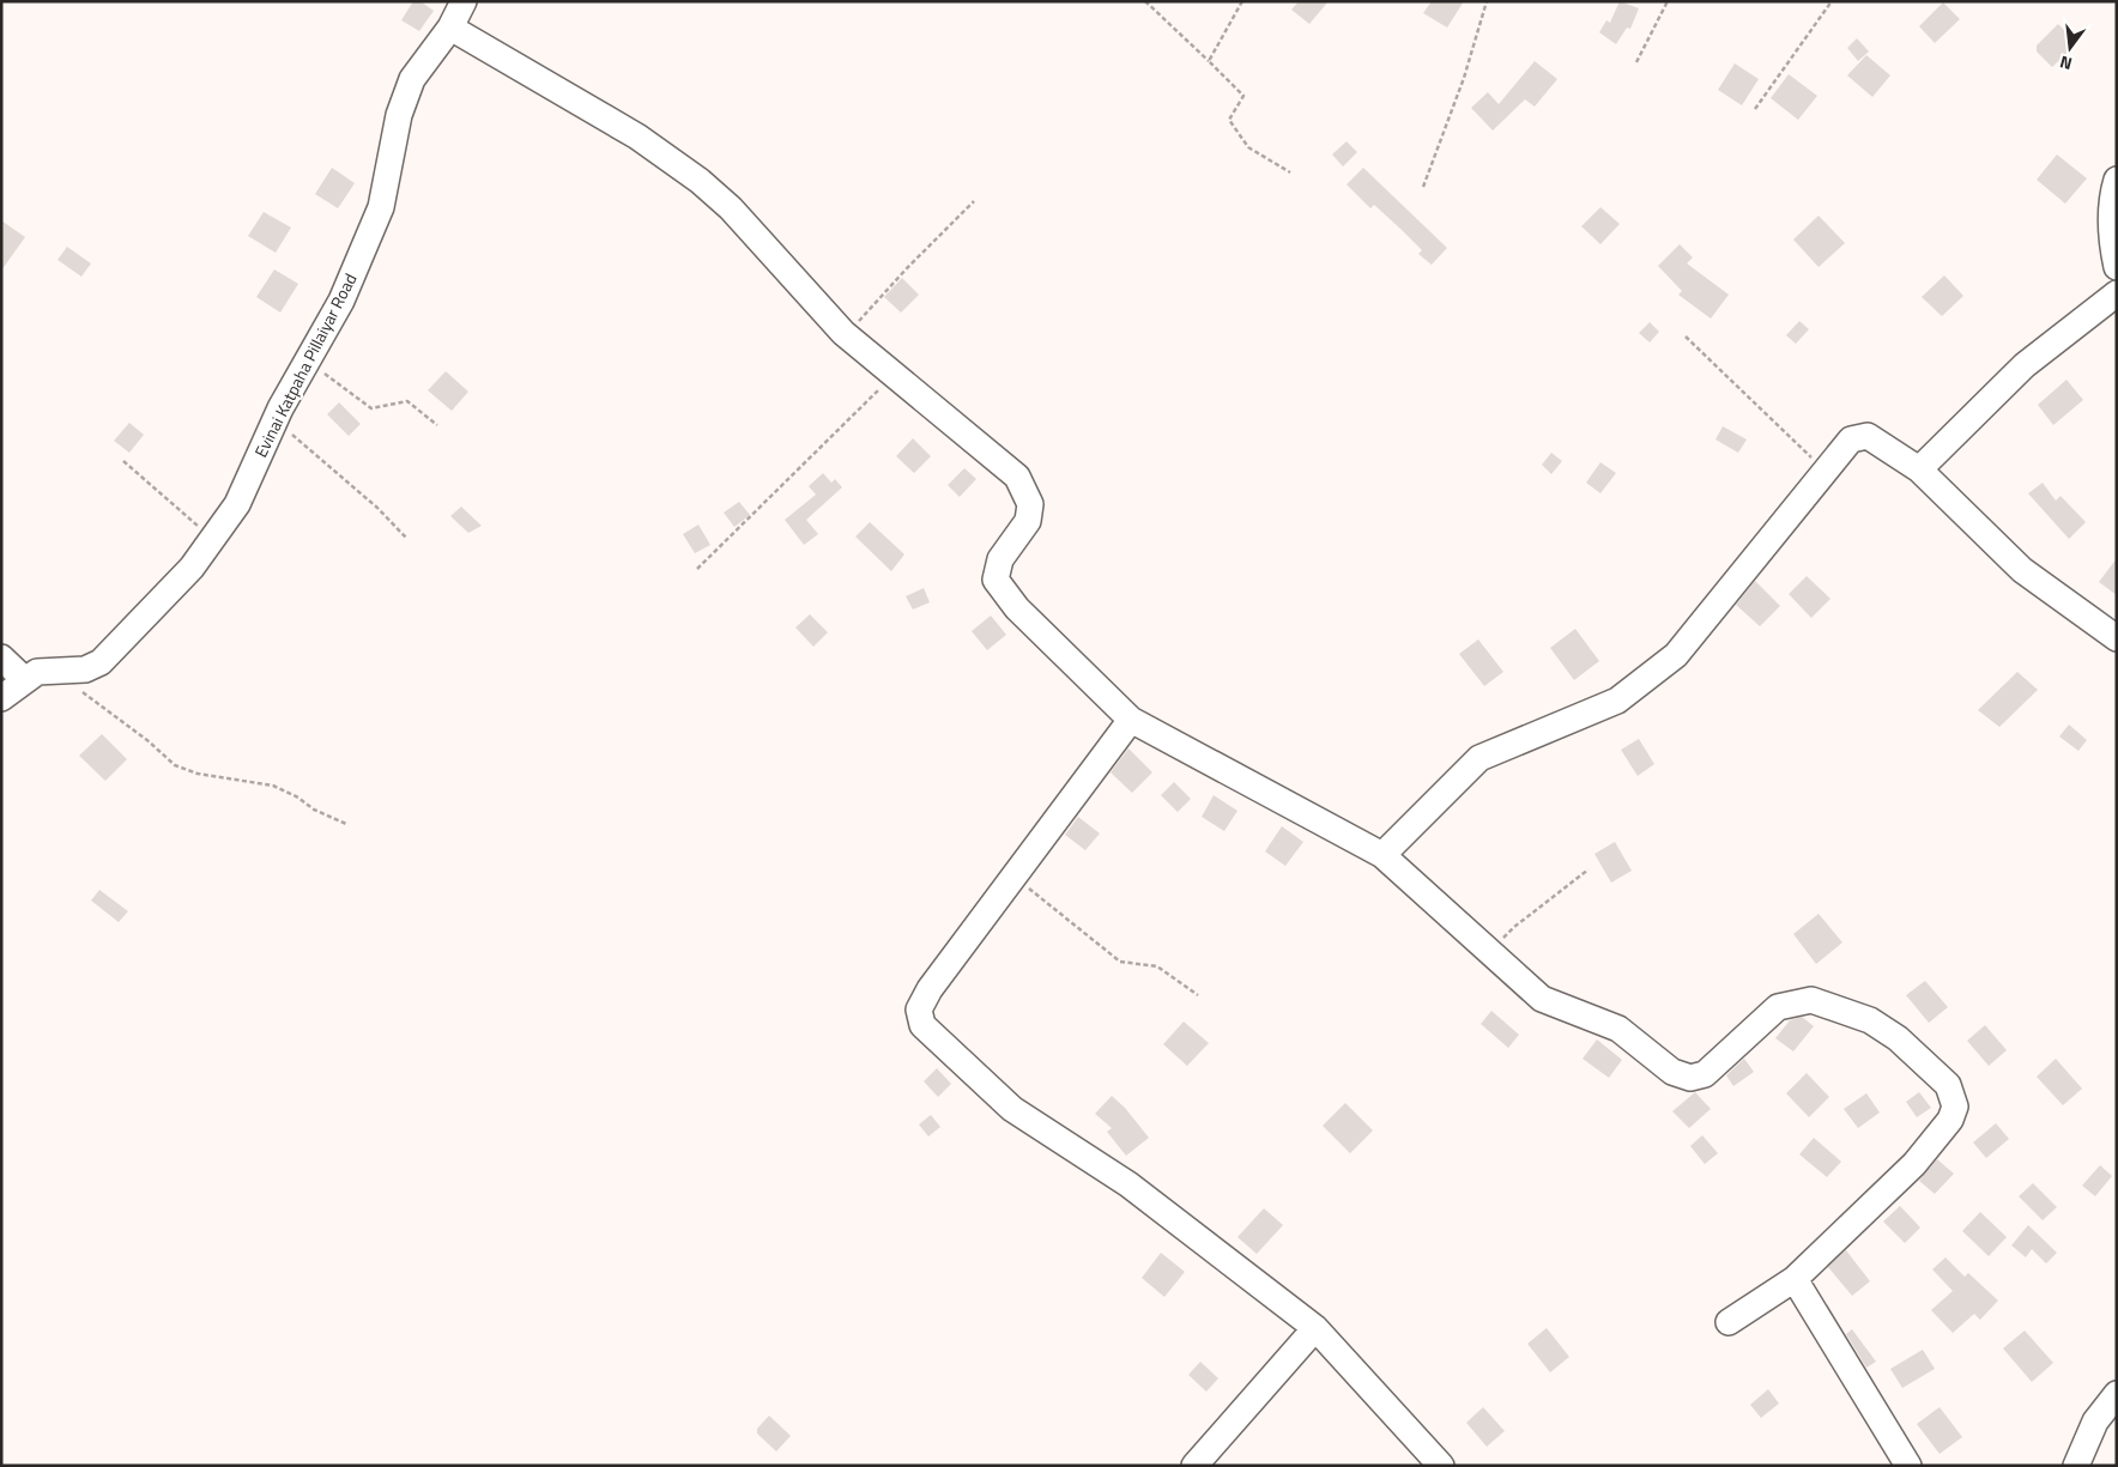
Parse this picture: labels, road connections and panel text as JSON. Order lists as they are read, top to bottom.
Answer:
{
  "streets": {
    "street": ["Evinai Katpaha Pillaiyar Road"]
  },
  "north": "bottom"
}
